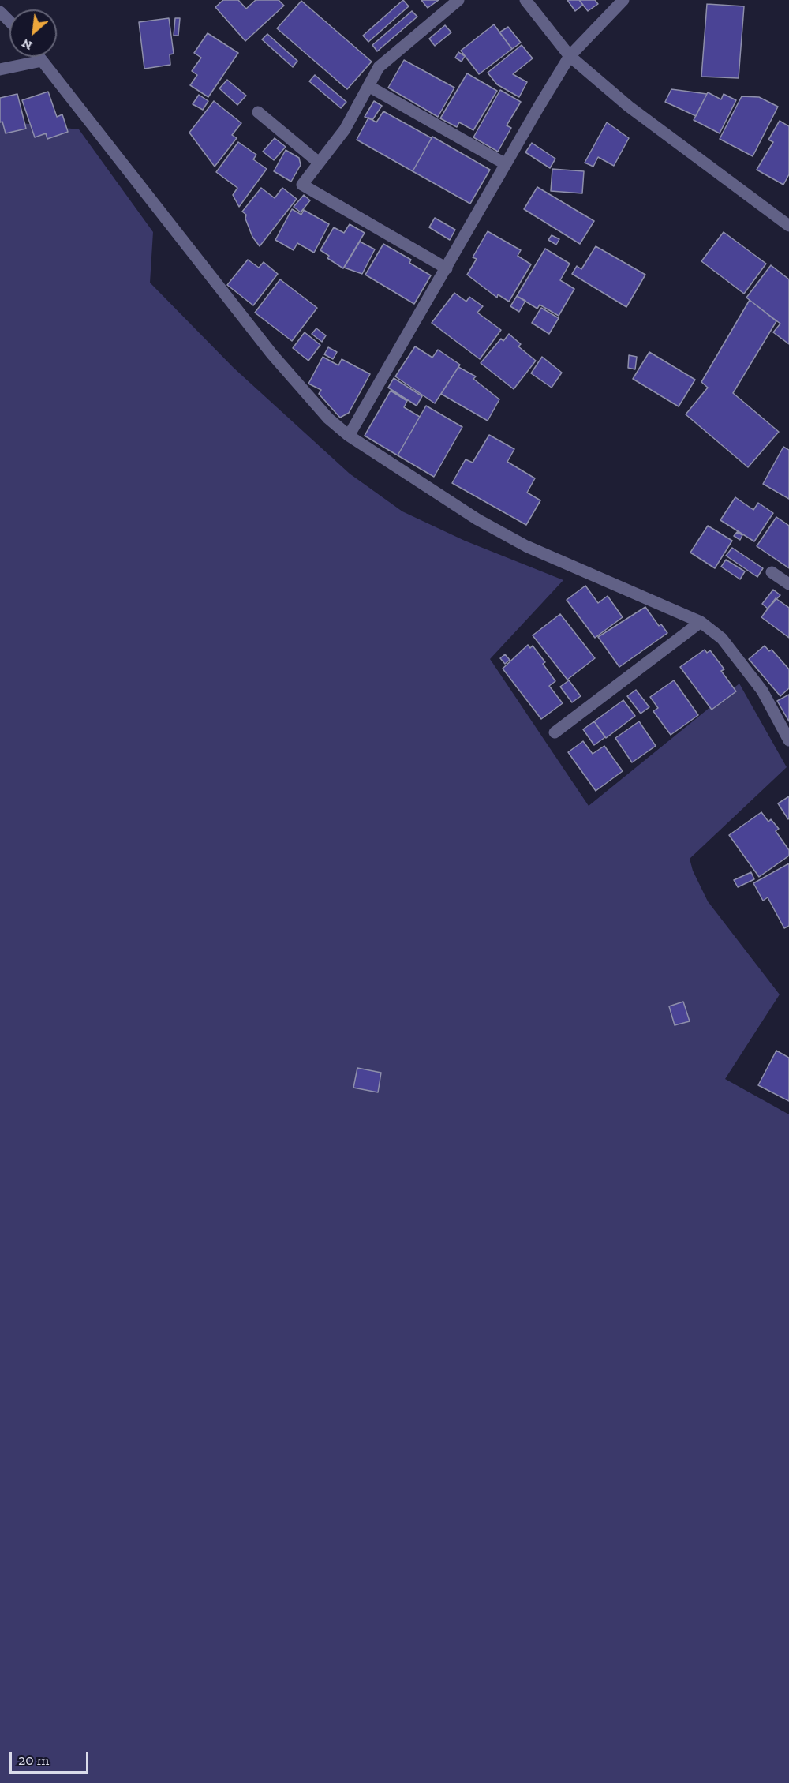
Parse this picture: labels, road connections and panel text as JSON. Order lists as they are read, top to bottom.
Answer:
{
  "scale_bar": "20 m",
  "north": "bottom left"
}
